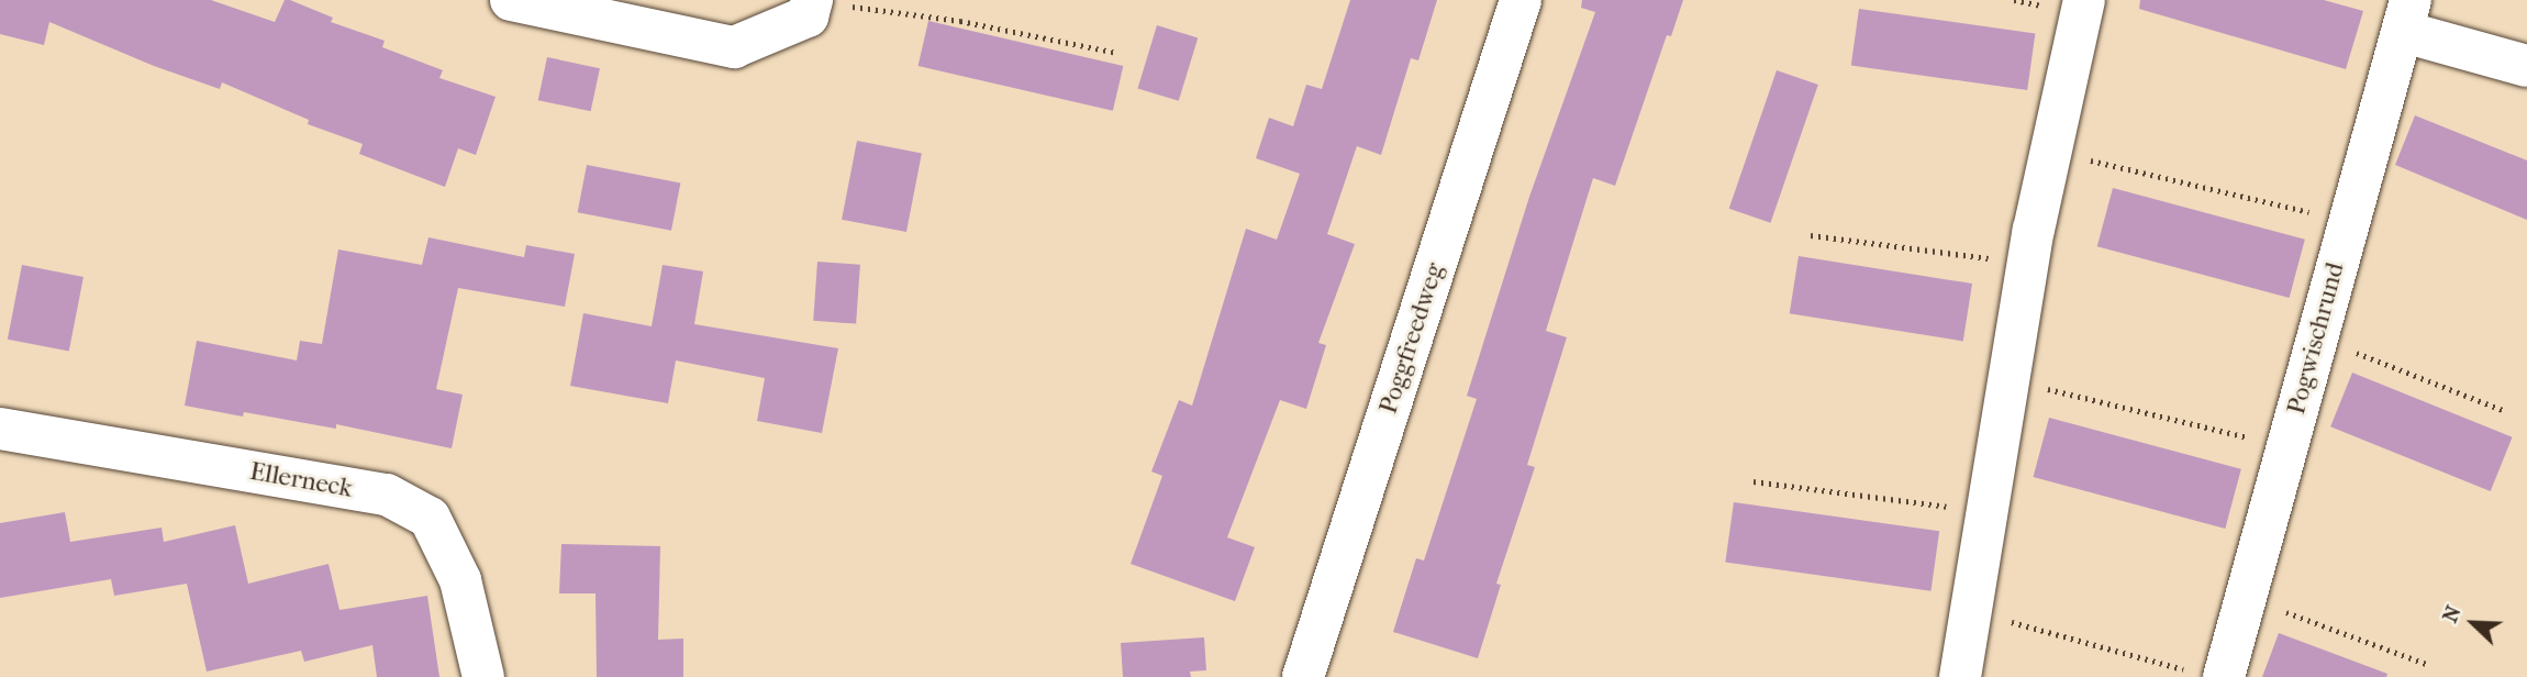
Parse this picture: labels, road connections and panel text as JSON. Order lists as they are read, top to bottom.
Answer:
{
  "streets": {
    "street": ["Poggfreedweg", "Pogwischrund", "Ellerneck"]
  },
  "north": "top left"
}
